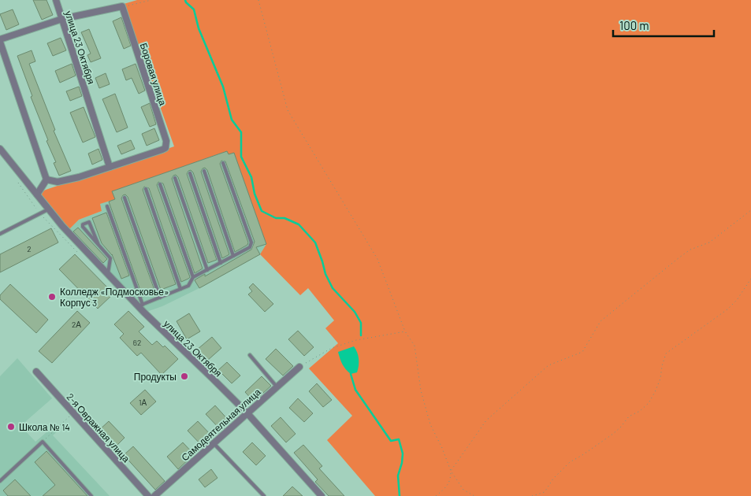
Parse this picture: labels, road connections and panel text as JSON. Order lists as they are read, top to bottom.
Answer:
{
  "streets": {
    "street": [
      "улица 23 Октября",
      "Боровая улица",
      "Самодеятельная улица",
      "2-я Овражная улица"
    ]
  },
  "crossings": [
    ["улица 23 Октября", "Боровая улица"],
    ["улица 23 Октября", "Самодеятельная улица"]
  ],
  "places": ["Колледж «Подмосковье» Корпус 3", "Продукты", "Школа № 14"],
  "house_numbers": [
    "2",
    "2А",
    "62",
    "1А"
  ],
  "scale_bar": "100 m"
}
